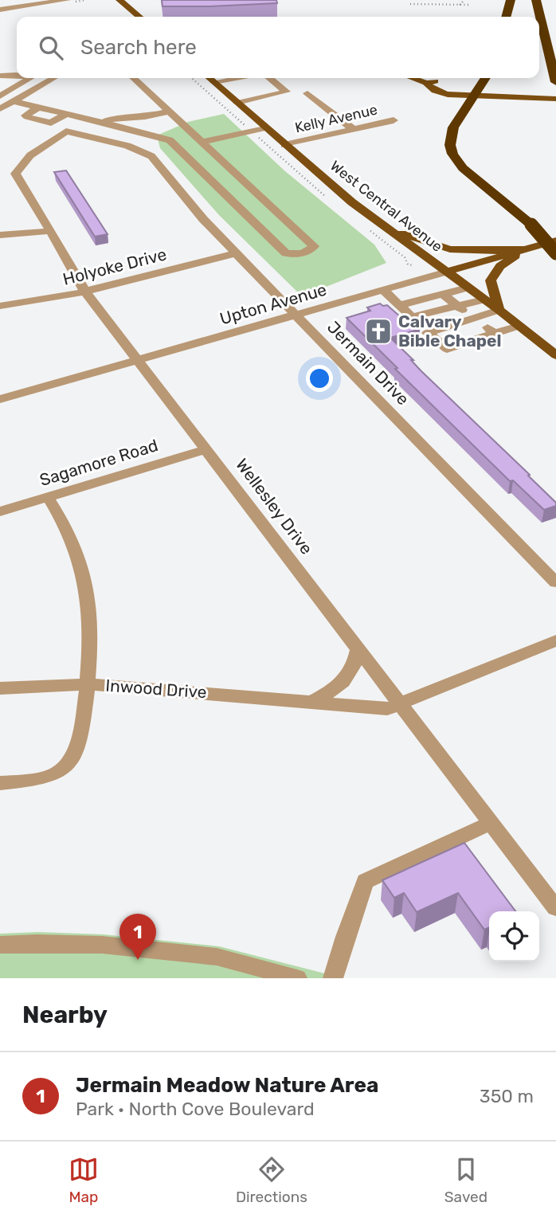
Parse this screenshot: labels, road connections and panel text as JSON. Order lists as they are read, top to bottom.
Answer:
{
  "streets": {
    "main road": ["West Central Avenue", "Upton Avenue"],
    "street": [
      "Kelly Avenue",
      "Holyoke Drive",
      "Jermain Drive",
      "Sagamore Road",
      "Wellesley Drive",
      "Inwood Drive"
    ]
  },
  "crossings": [
    ["Kelly Avenue", "West Central Avenue"],
    ["West Central Avenue", "Upton Avenue"],
    ["Holyoke Drive", "Jermain Drive"],
    ["Holyoke Drive", "Wellesley Drive"],
    ["Upton Avenue", "Jermain Drive"],
    ["Upton Avenue", "Wellesley Drive"],
    ["Jermain Drive", "Wellesley Drive"],
    ["Sagamore Road", "Wellesley Drive"],
    ["Wellesley Drive", "Inwood Drive"]
  ],
  "places": {
    "church": ["Calvary Bible Chapel"]
  },
  "page": {
    "search": "Search here",
    "pins": "1",
    "heading": "Nearby",
    "list": [
      {
        "mark": "1",
        "name": "Jermain Meadow Nature Area",
        "note": "Park · North Cove Boulevard",
        "value": "350 m"
      }
    ],
    "nav": ["Map", "Directions", "Saved"]
  }
}
